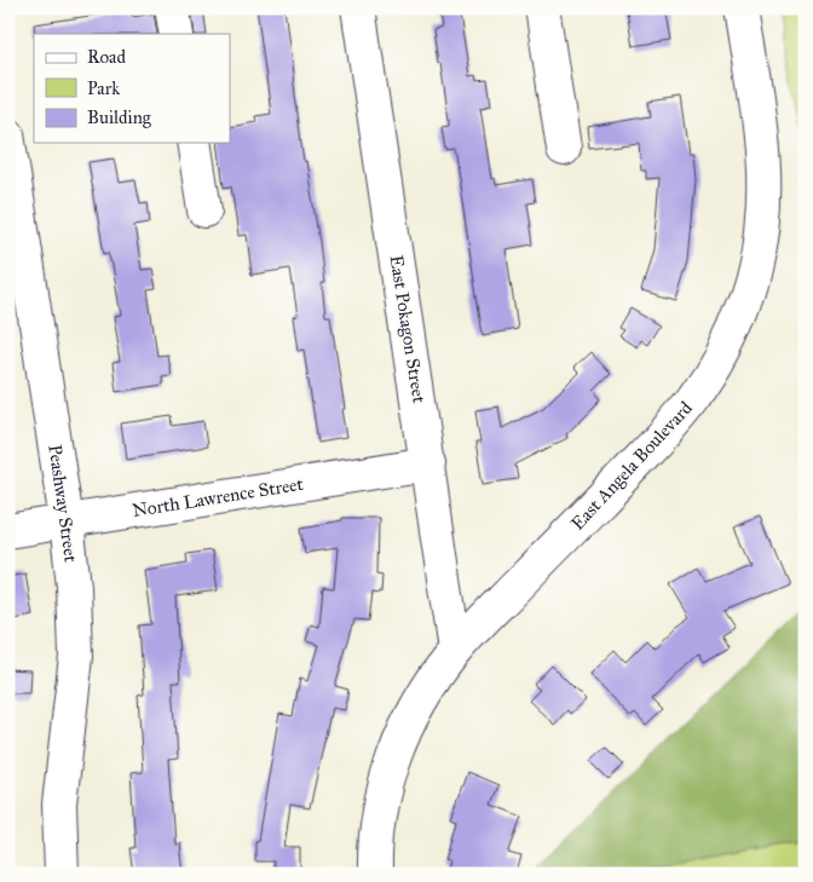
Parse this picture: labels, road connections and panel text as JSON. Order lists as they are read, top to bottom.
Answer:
{
  "streets": {
    "street": [
      "East Pokagon Street",
      "East Angela Boulevard",
      "North Lawrence Street",
      "Peashway Street"
    ]
  },
  "crossings": [
    ["East Pokagon Street", "East Angela Boulevard"],
    ["East Pokagon Street", "North Lawrence Street"],
    ["North Lawrence Street", "Peashway Street"]
  ],
  "legend": ["Road", "Park", "Building"]
}
